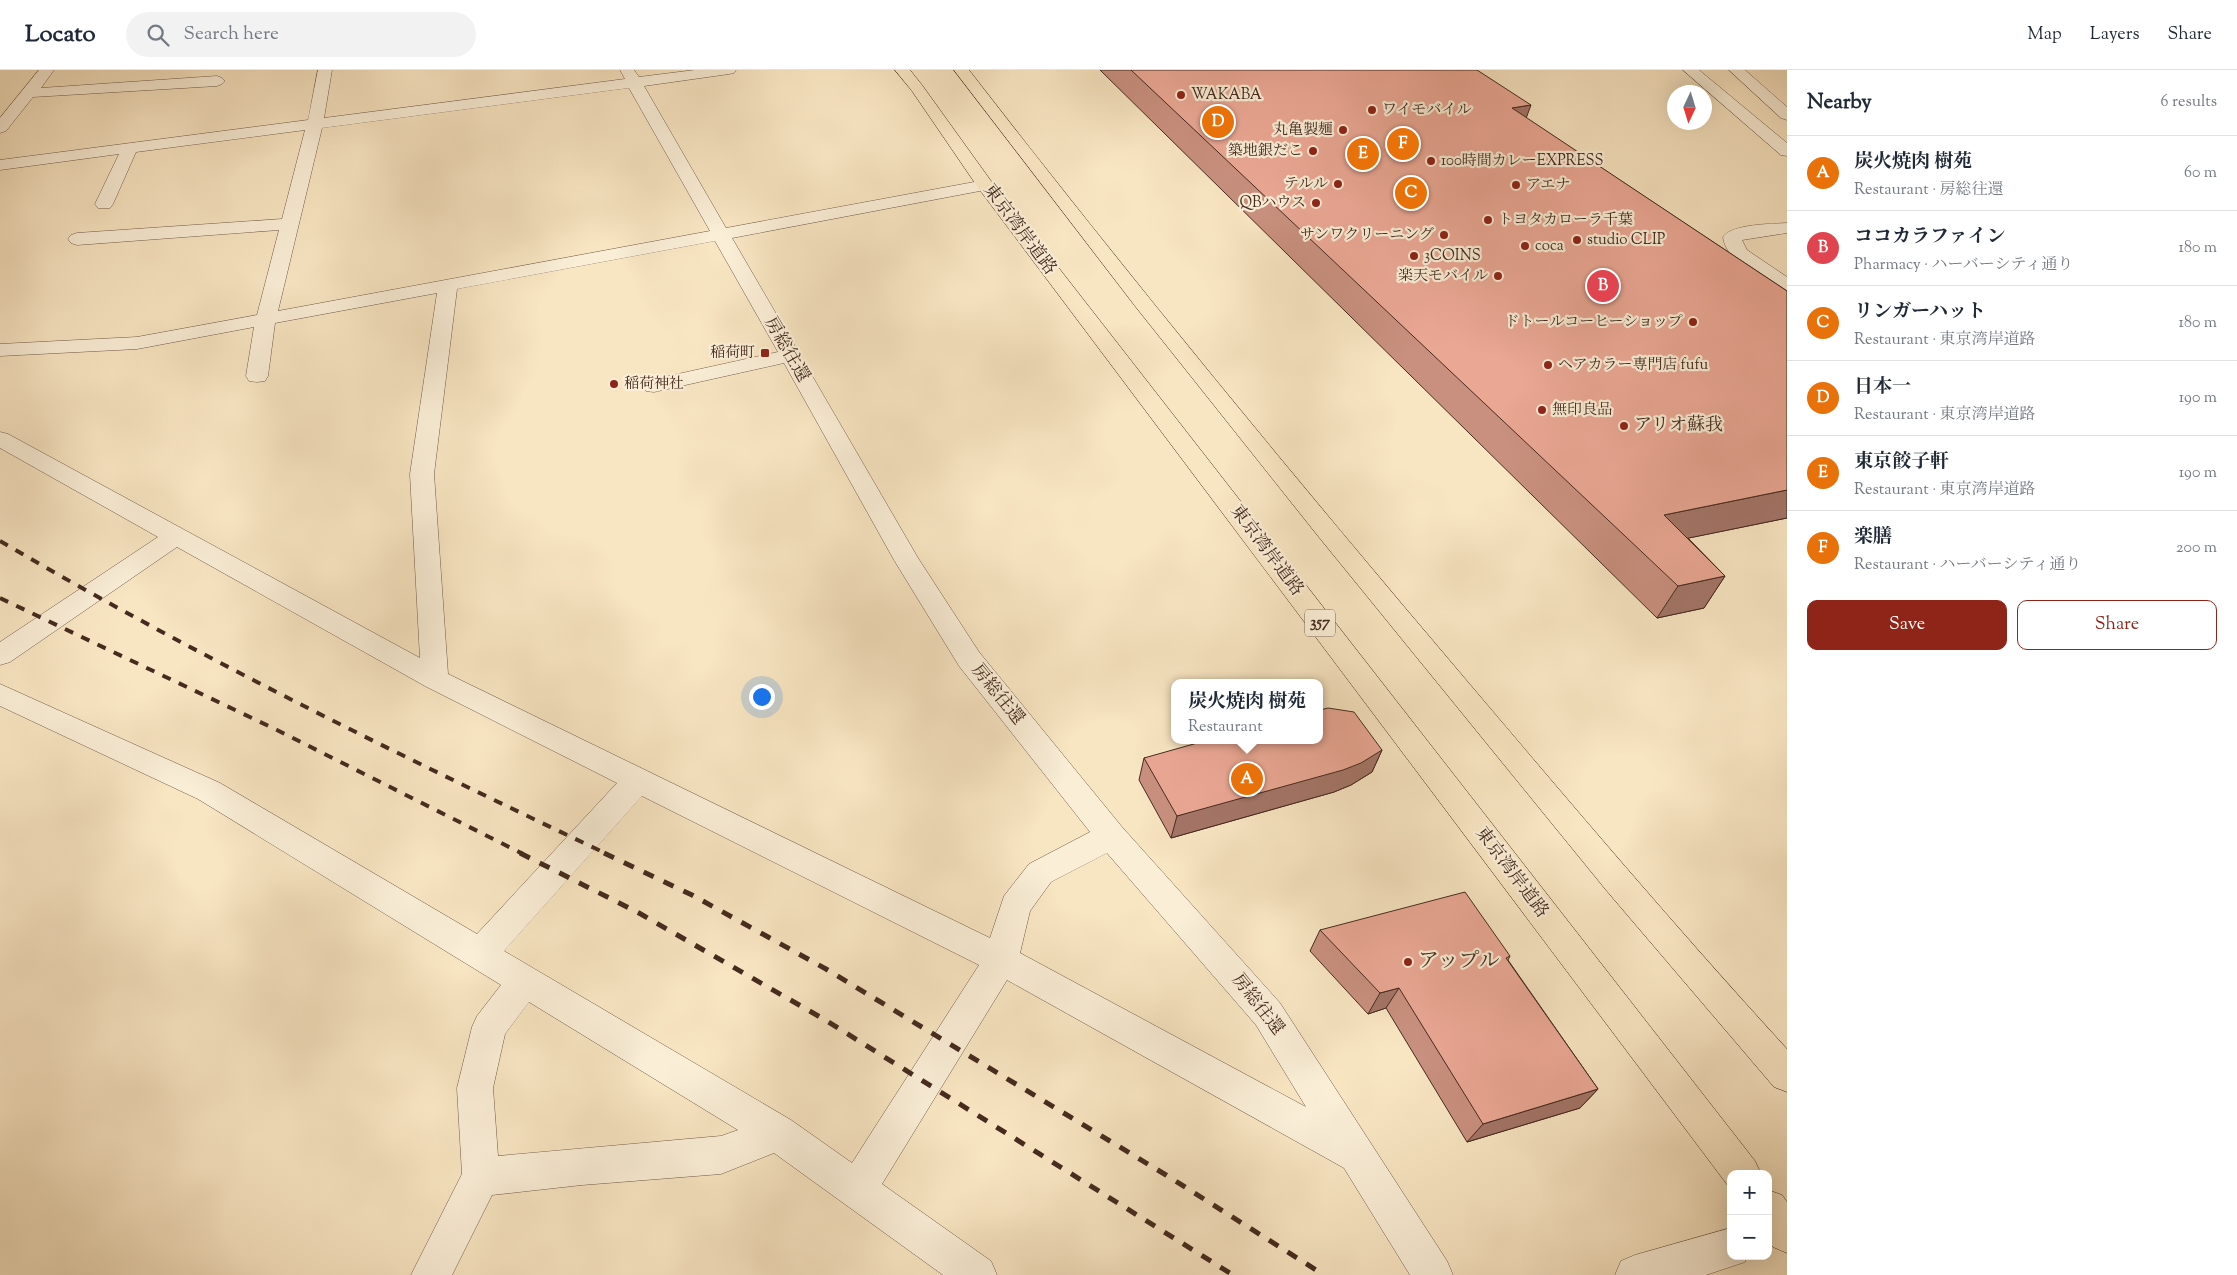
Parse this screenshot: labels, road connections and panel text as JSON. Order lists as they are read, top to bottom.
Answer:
{
  "streets": {
    "highway": ["東京湾岸道路", "357"],
    "street": ["房総往還"]
  },
  "places": {
    "other": [
      "WAKABA",
      "ワイモバイル",
      "丸亀製麺",
      "築地銀だこ",
      "100時間カレーEXPRESS",
      "テルル",
      "アエナ",
      "QBハウス",
      "トヨタカローラ千葉",
      "サンワクリーニング",
      "studio CLIP",
      "coca",
      "3COINS",
      "楽天モバイル",
      "ドトールコーヒーショップ",
      "ヘアカラー専門店 fufu",
      "稲荷神社",
      "無印良品",
      "アリオ蘇我",
      "アップル"
    ],
    "transit": ["稲荷町"]
  },
  "north": "bottom",
  "page": {
    "header": "Locato",
    "search": "Search here",
    "nav": ["Map", "Layers", "Share"],
    "heading": ["Nearby", "6 results"],
    "pins": [
      "D",
      "F",
      "E",
      "C",
      "B",
      "A"
    ],
    "list": [
      {
        "mark": "A",
        "name": "炭火焼肉 樹苑",
        "note": "Restaurant · 房総往還",
        "value": "60 m"
      },
      {
        "mark": "B",
        "name": "ココカラファイン",
        "note": "Pharmacy · ハーバーシティ通り",
        "value": "180 m"
      },
      {
        "mark": "C",
        "name": "リンガーハット",
        "note": "Restaurant · 東京湾岸道路",
        "value": "180 m"
      },
      {
        "mark": "D",
        "name": "日本一",
        "note": "Restaurant · 東京湾岸道路",
        "value": "190 m"
      },
      {
        "mark": "E",
        "name": "東京餃子軒",
        "note": "Restaurant · 東京湾岸道路",
        "value": "190 m"
      },
      {
        "mark": "F",
        "name": "楽膳",
        "note": "Restaurant · ハーバーシティ通り",
        "value": "200 m"
      }
    ],
    "buttons": ["Save", "Share"],
    "popup": ["炭火焼肉 樹苑", "Restaurant"],
    "map_buttons": ["+", "−"]
  }
}
